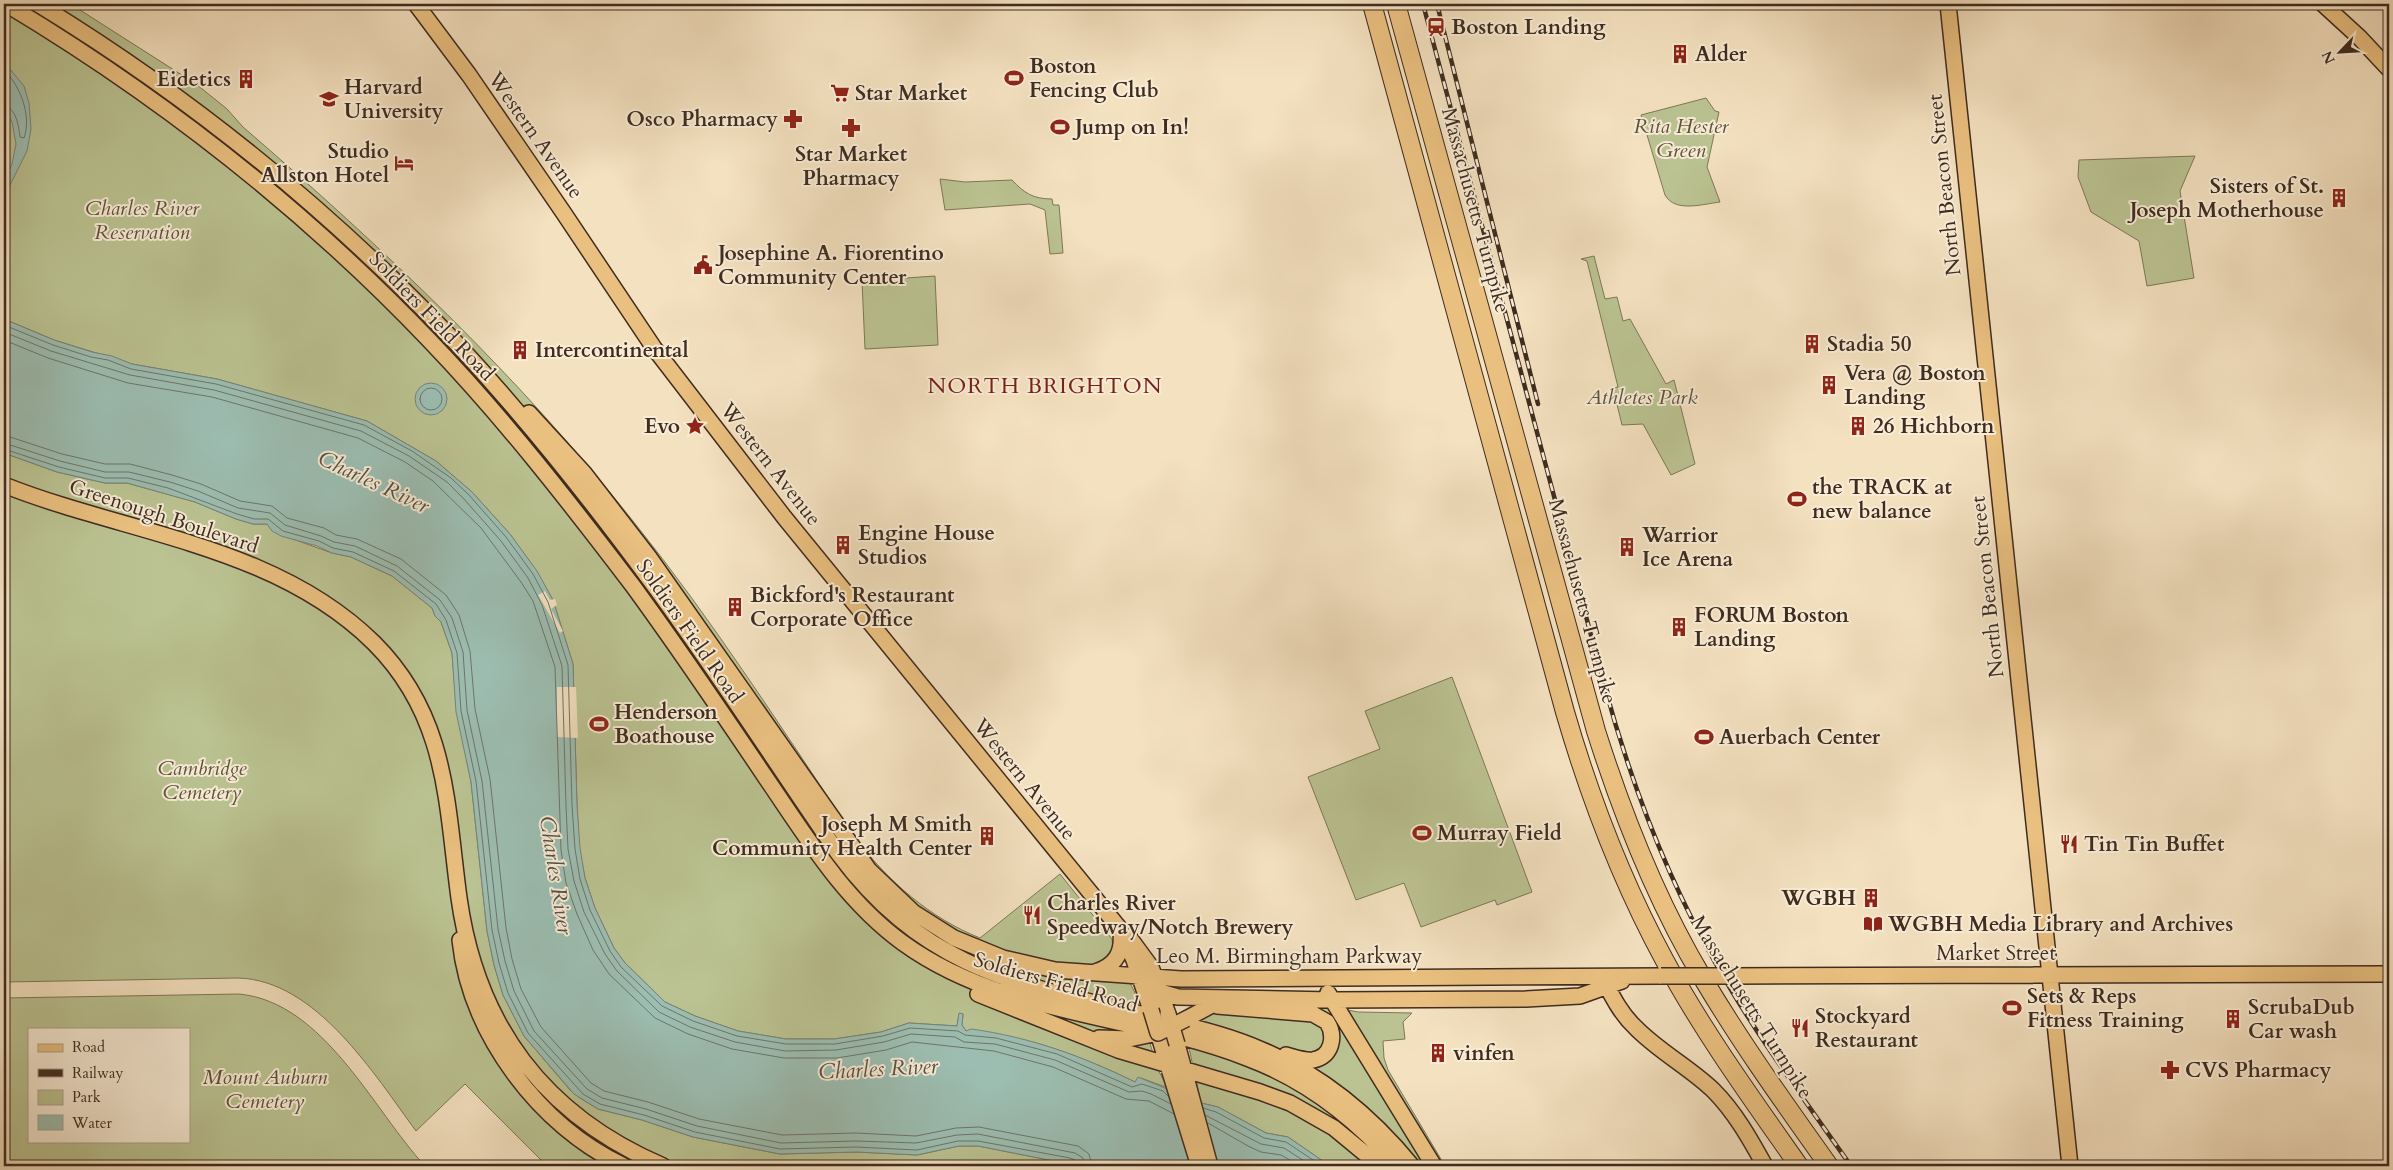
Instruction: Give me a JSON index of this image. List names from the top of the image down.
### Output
{
  "streets": {
    "highway": ["Massachusetts Turnpike"],
    "main road": [
      "Western Avenue",
      "North Beacon Street",
      "Soldiers Field Road",
      "Greenough Boulevard",
      "Market Street",
      "Leo M. Birmingham Parkway"
    ]
  },
  "crossings": [
    ["Western Avenue", "Leo M. Birmingham Parkway"],
    ["North Beacon Street", "Market Street"],
    ["Market Street", "Leo M. Birmingham Parkway"]
  ],
  "districts": ["NORTH BRIGHTON"],
  "water": ["Charles River"],
  "parks": [
    "Rita Hester Green",
    "Charles River Reservation",
    "Athletes Park",
    "Cambridge Cemetery",
    "Mount Auburn Cemetery"
  ],
  "places": {
    "station": ["Boston Landing"],
    "building": [
      "Alder",
      "Eidetics",
      "Sisters of St. Joseph Motherhouse",
      "Stadia 50",
      "Intercontinental",
      "Vera @ Boston Landing",
      "26 Hichborn",
      "Engine House Studios",
      "Warrior Ice Arena",
      "Bickford's Restaurant Corporate Office",
      "FORUM Boston Landing",
      "Joseph M Smith Community Health Center",
      "WGBH",
      "ScrubaDub Car wash",
      "vinfen"
    ],
    "sports": [
      "Boston Fencing Club",
      "Jump on In!",
      "the TRACK at new balance",
      "Henderson Boathouse",
      "Auerbach Center",
      "Murray Field",
      "Sets & Reps Fitness Training"
    ],
    "supermarket": ["Star Market"],
    "school or university": ["Harvard University"],
    "pharmacy": ["Osco Pharmacy", "Star Market Pharmacy", "CVS Pharmacy"],
    "hotel": ["Studio Allston Hotel"],
    "public building": ["Josephine A. Fiorentino Community Center"],
    "place": ["Evo"],
    "restaurant": ["Tin Tin Buffet", "Charles River Speedway/Notch Brewery", "Stockyard Restaurant"],
    "library": ["WGBH Media Library and Archives"]
  },
  "legend": [
    "Road",
    "Railway",
    "Park",
    "Water"
  ],
  "north": "bottom left"
}
